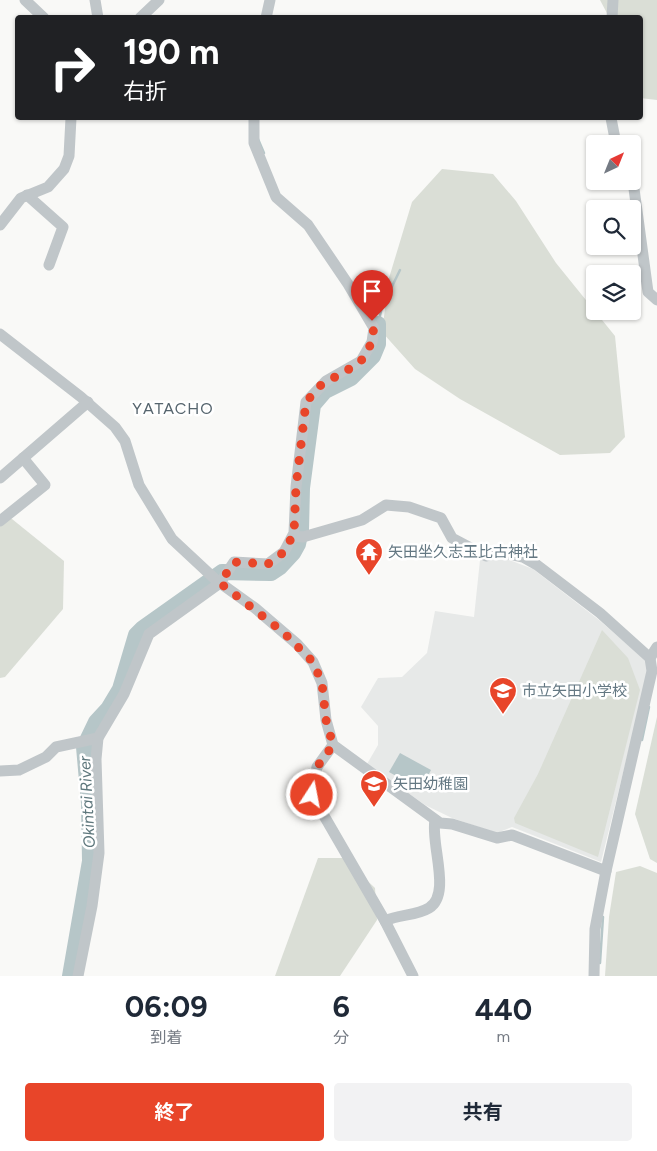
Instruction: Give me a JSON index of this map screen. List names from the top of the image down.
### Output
{
  "districts": ["YATACHO"],
  "water": ["Okintai River"],
  "places": {
    "temple": ["矢田坐久志玉比古神社"],
    "school or university": ["市立矢田小学校", "矢田幼稚園"]
  },
  "north": "top right",
  "page": {
    "turn": ["190 m", "右折"],
    "eta": [
      "06:09",
      "到着",
      "6",
      "分",
      "440",
      "m"
    ],
    "buttons": ["終了", "共有"]
  }
}
